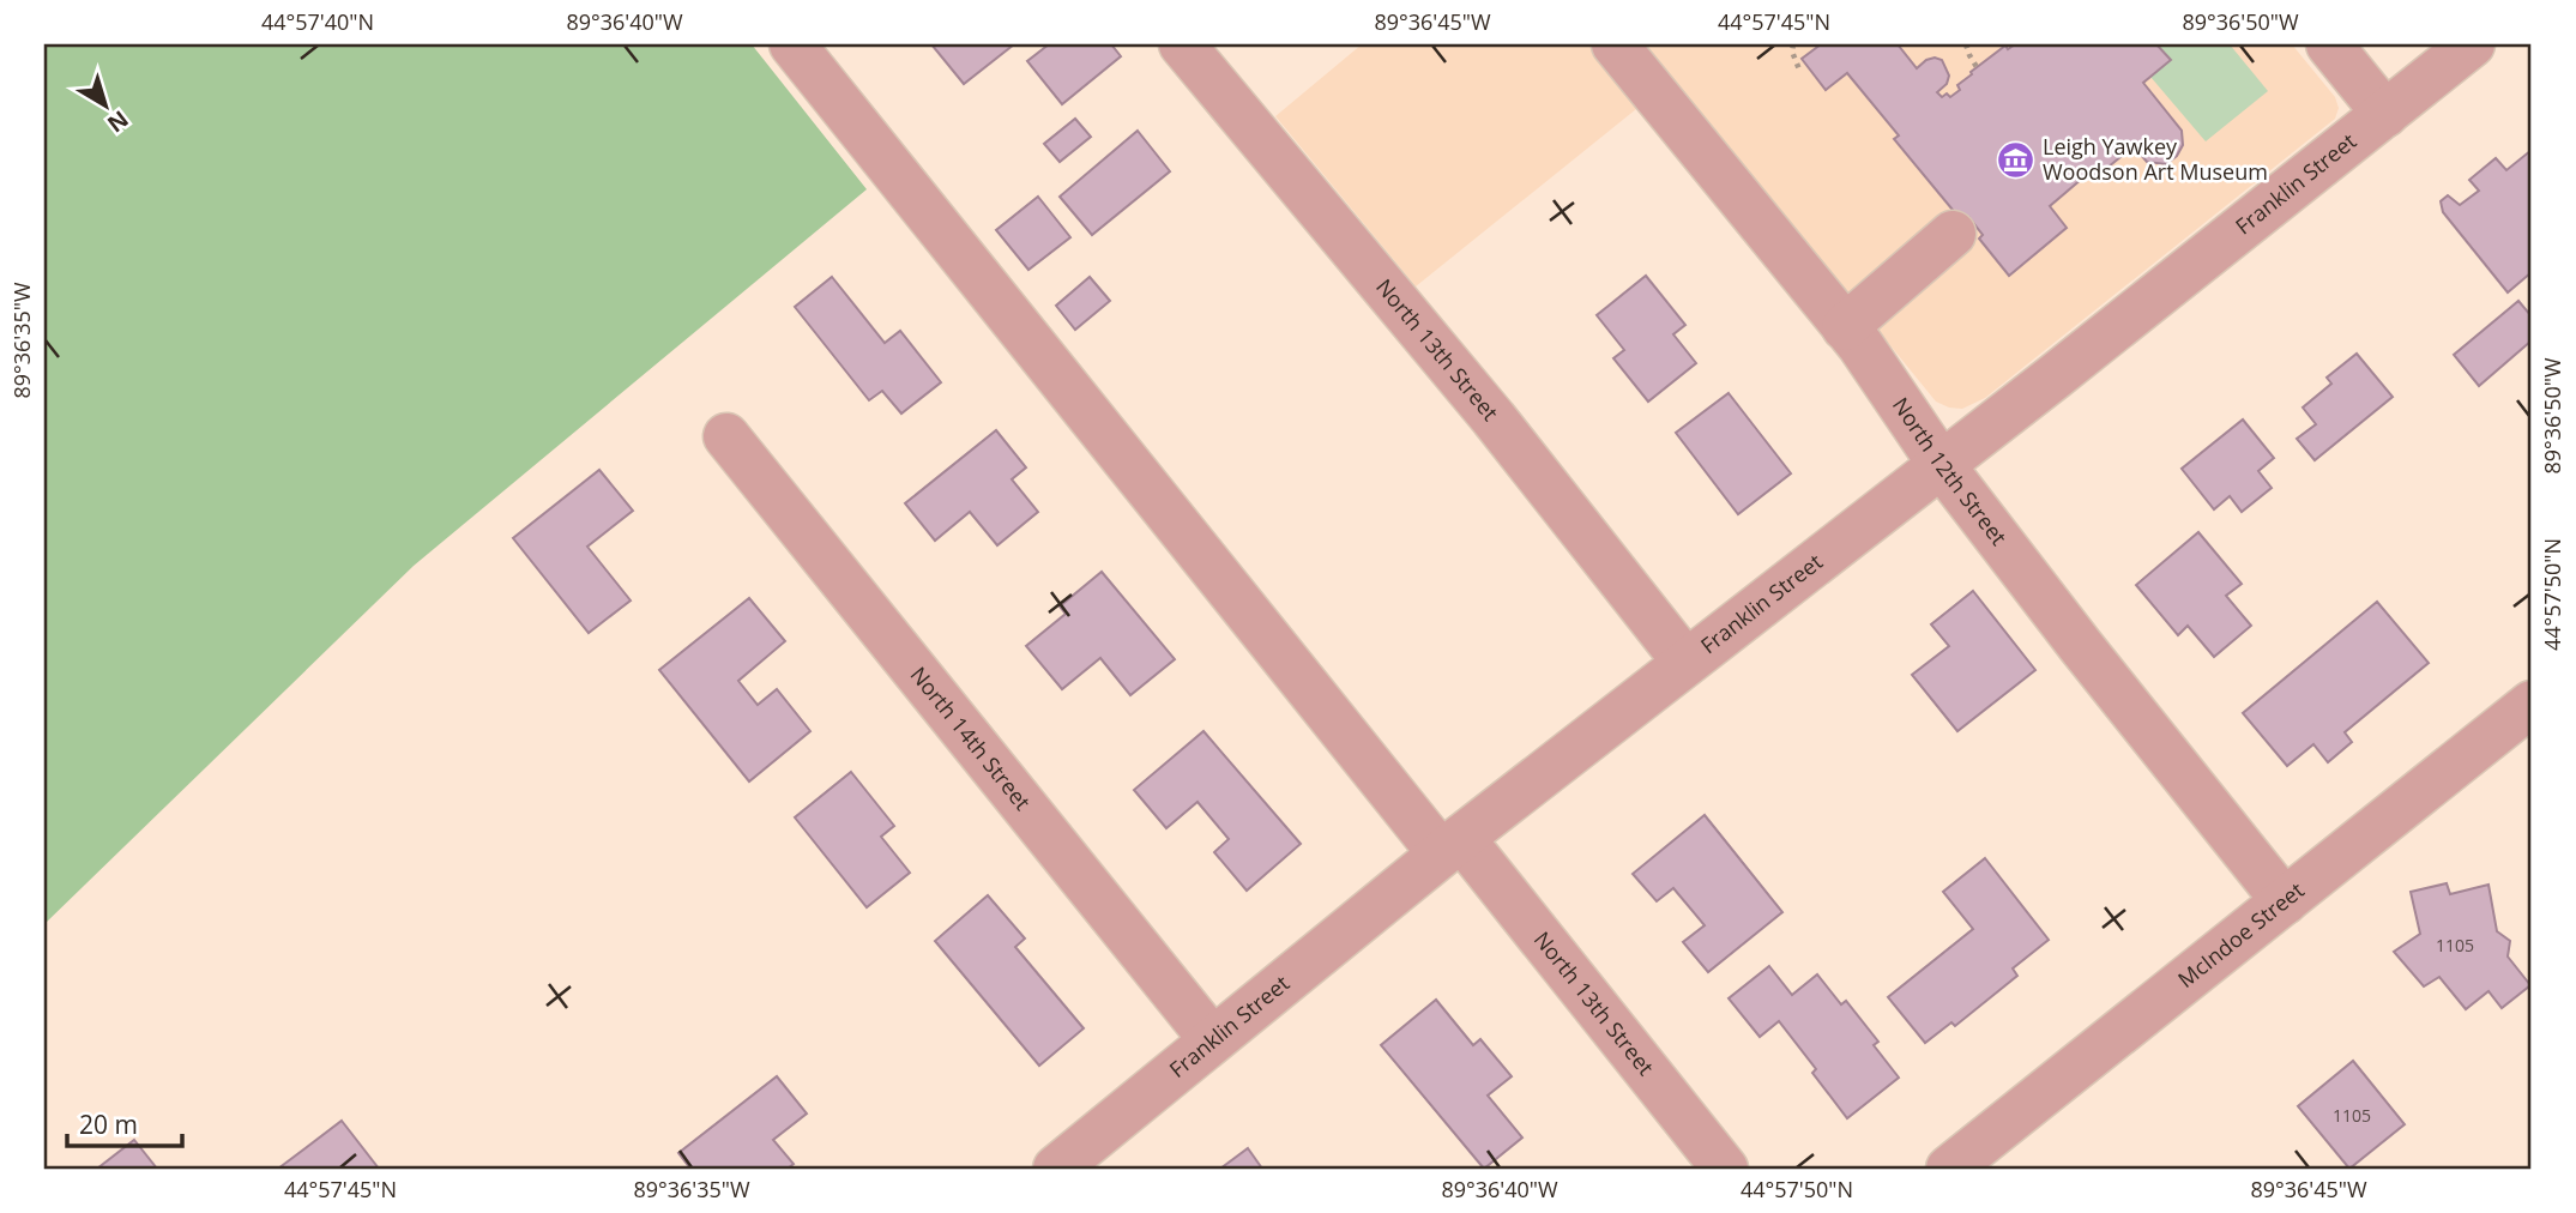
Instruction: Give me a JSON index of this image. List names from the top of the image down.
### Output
{
  "streets": {
    "street": [
      "Franklin Street",
      "North 13th Street",
      "North 12th Street",
      "North 14th Street",
      "McIndoe Street"
    ]
  },
  "crossings": [
    ["Franklin Street", "North 13th Street"],
    ["Franklin Street", "North 12th Street"],
    ["Franklin Street", "North 14th Street"],
    ["North 12th Street", "McIndoe Street"]
  ],
  "places": {
    "museum": ["Leigh Yawkey Woodson Art Museum"]
  },
  "house_numbers": ["1105", "1105"],
  "scale_bar": "20 m",
  "north": "bottom right",
  "coordinates": [
    "44°57'40\"N",
    "89°36'40\"W",
    "89°36'45\"W",
    "44°57'45\"N",
    "89°36'50\"W",
    "89°36'35\"W",
    "44°57'50\"N"
  ]
}
